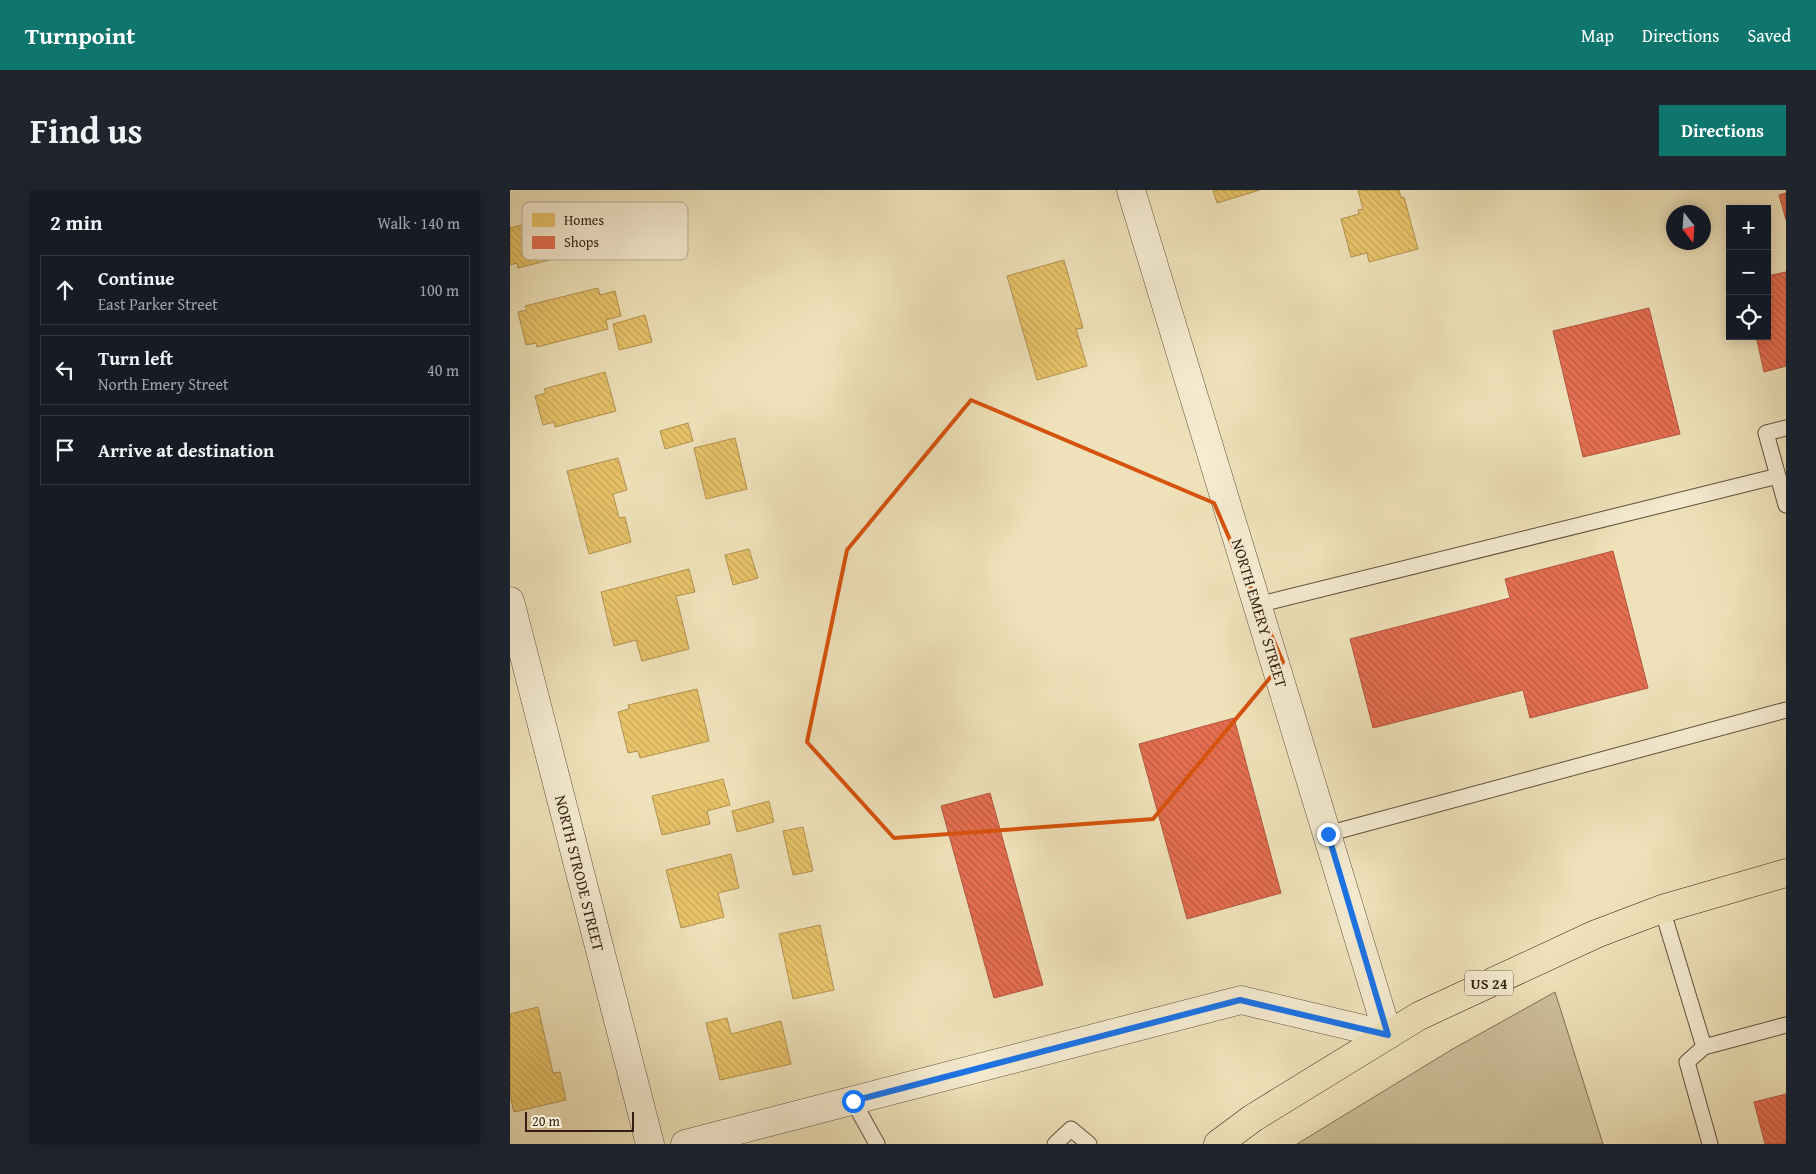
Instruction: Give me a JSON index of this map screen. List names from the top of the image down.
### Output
{
  "streets": {
    "main road": ["US 24"],
    "street": ["NORTH EMERY STREET", "NORTH STRODE STREET"]
  },
  "crossings": [
    ["NORTH EMERY STREET", "US 24"]
  ],
  "legend": ["Homes", "Shops"],
  "scale_bar": "20 m",
  "north": "bottom",
  "page": {
    "header": "Turnpoint",
    "nav": ["Map", "Directions", "Saved"],
    "title": "Find us",
    "buttons": "Directions",
    "heading": ["2 min", "Walk · 140 m"],
    "map_buttons": ["+", "−"],
    "list": [
      ["Continue", "East Parker Street", "100 m"],
      ["Turn left", "North Emery Street", "40 m"],
      "Arrive at destination"
    ],
    "scale": "20 m"
  }
}
